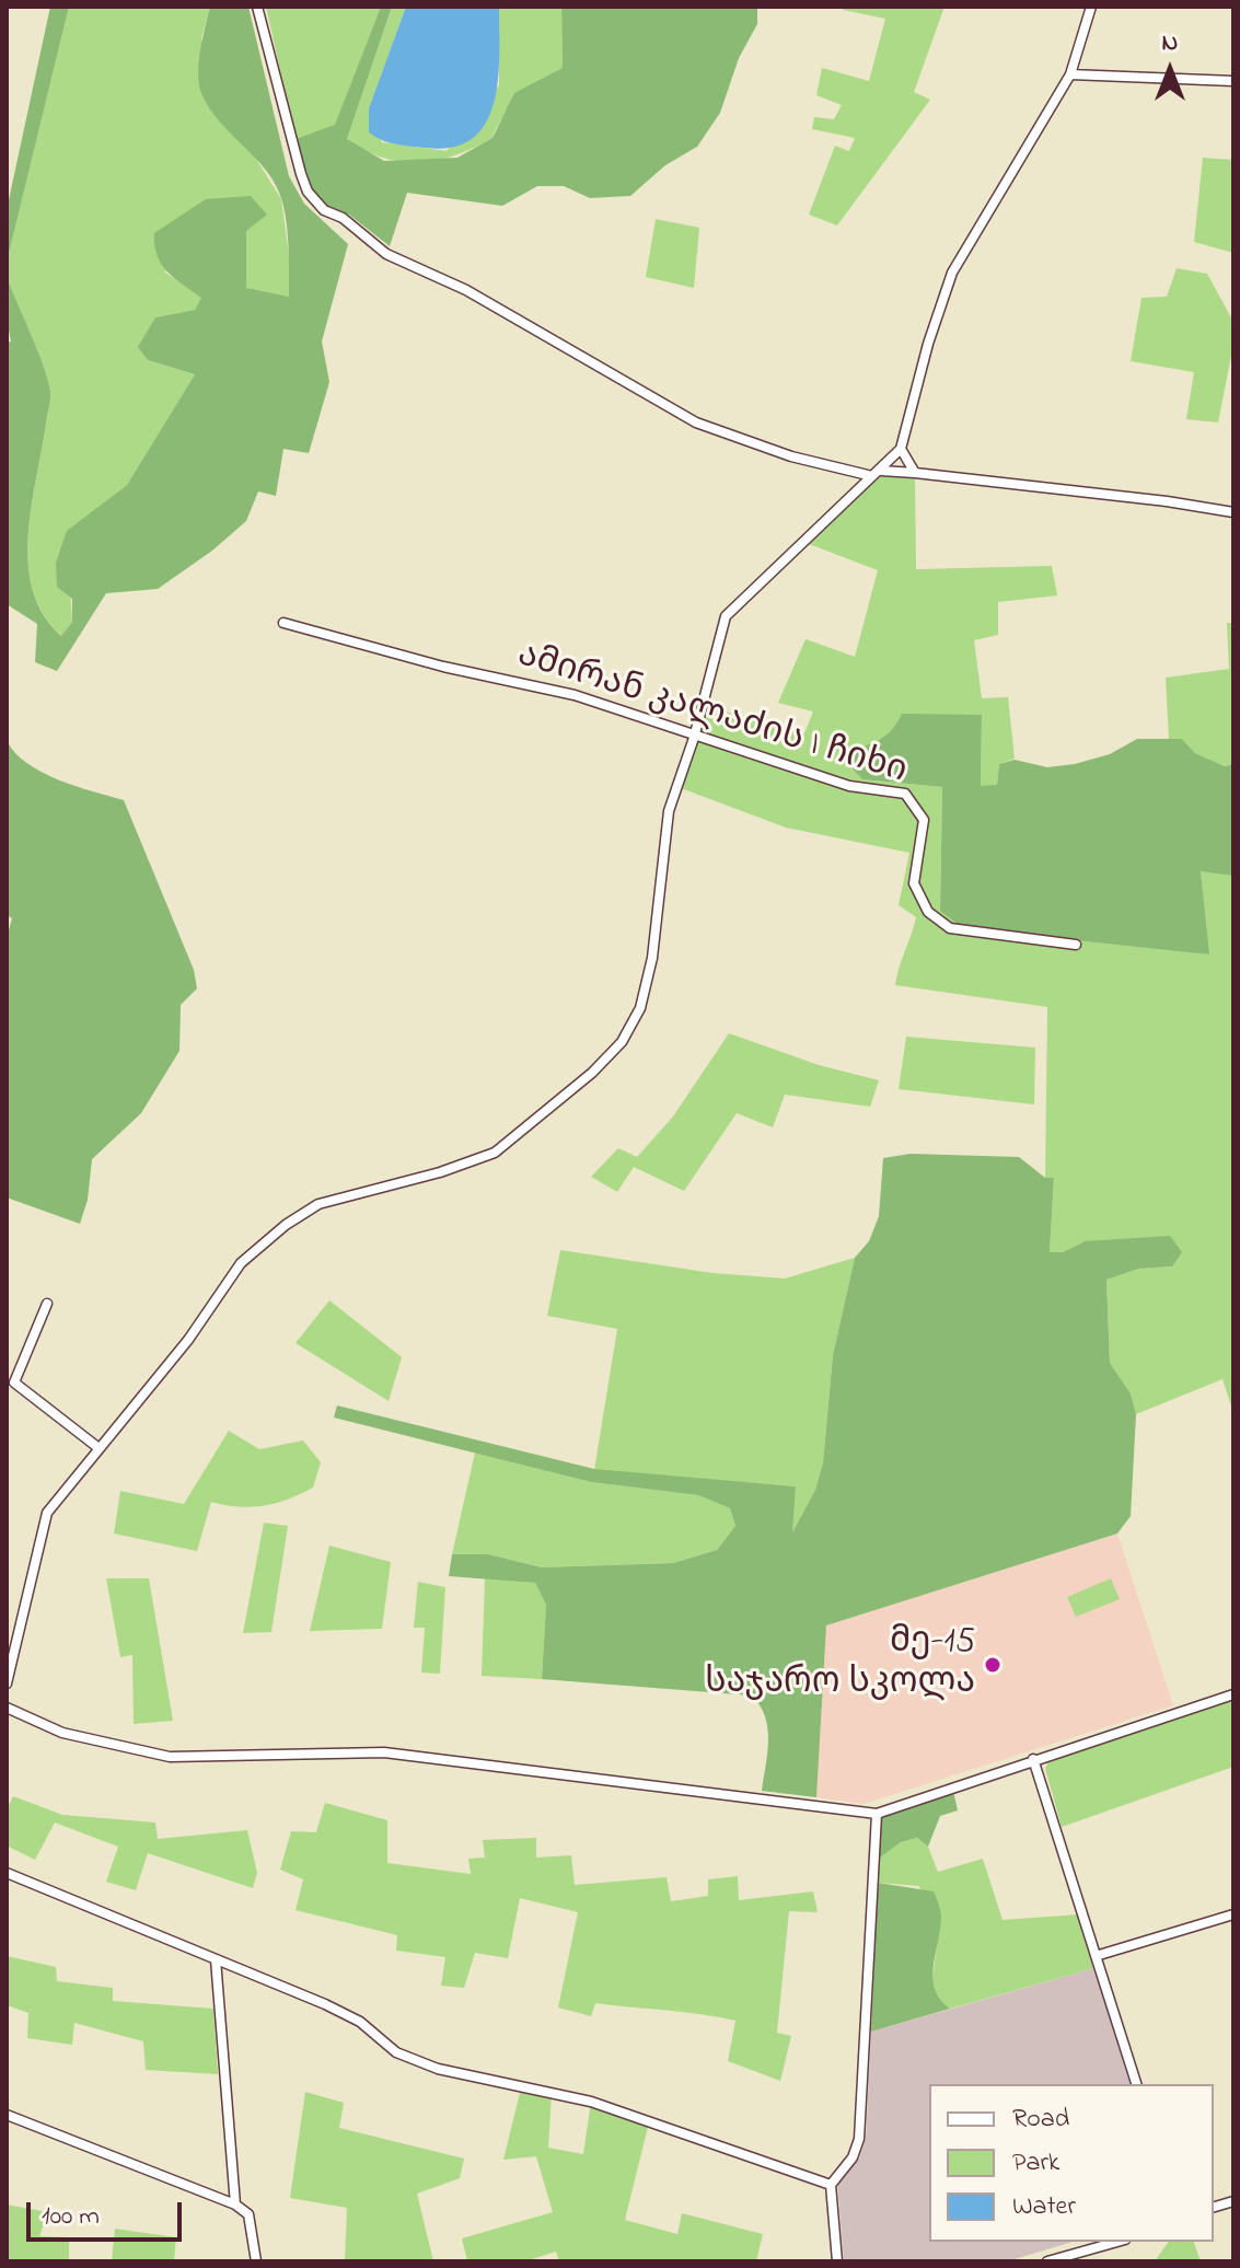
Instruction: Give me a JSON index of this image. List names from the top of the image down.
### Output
{
  "streets": {
    "street": ["ამირან კალაძის I ჩიხი"]
  },
  "places": ["მე-15 საჯარო სკოლა"],
  "legend": ["Road", "Park", "Water"],
  "scale_bar": "100 m",
  "north": "top"
}
